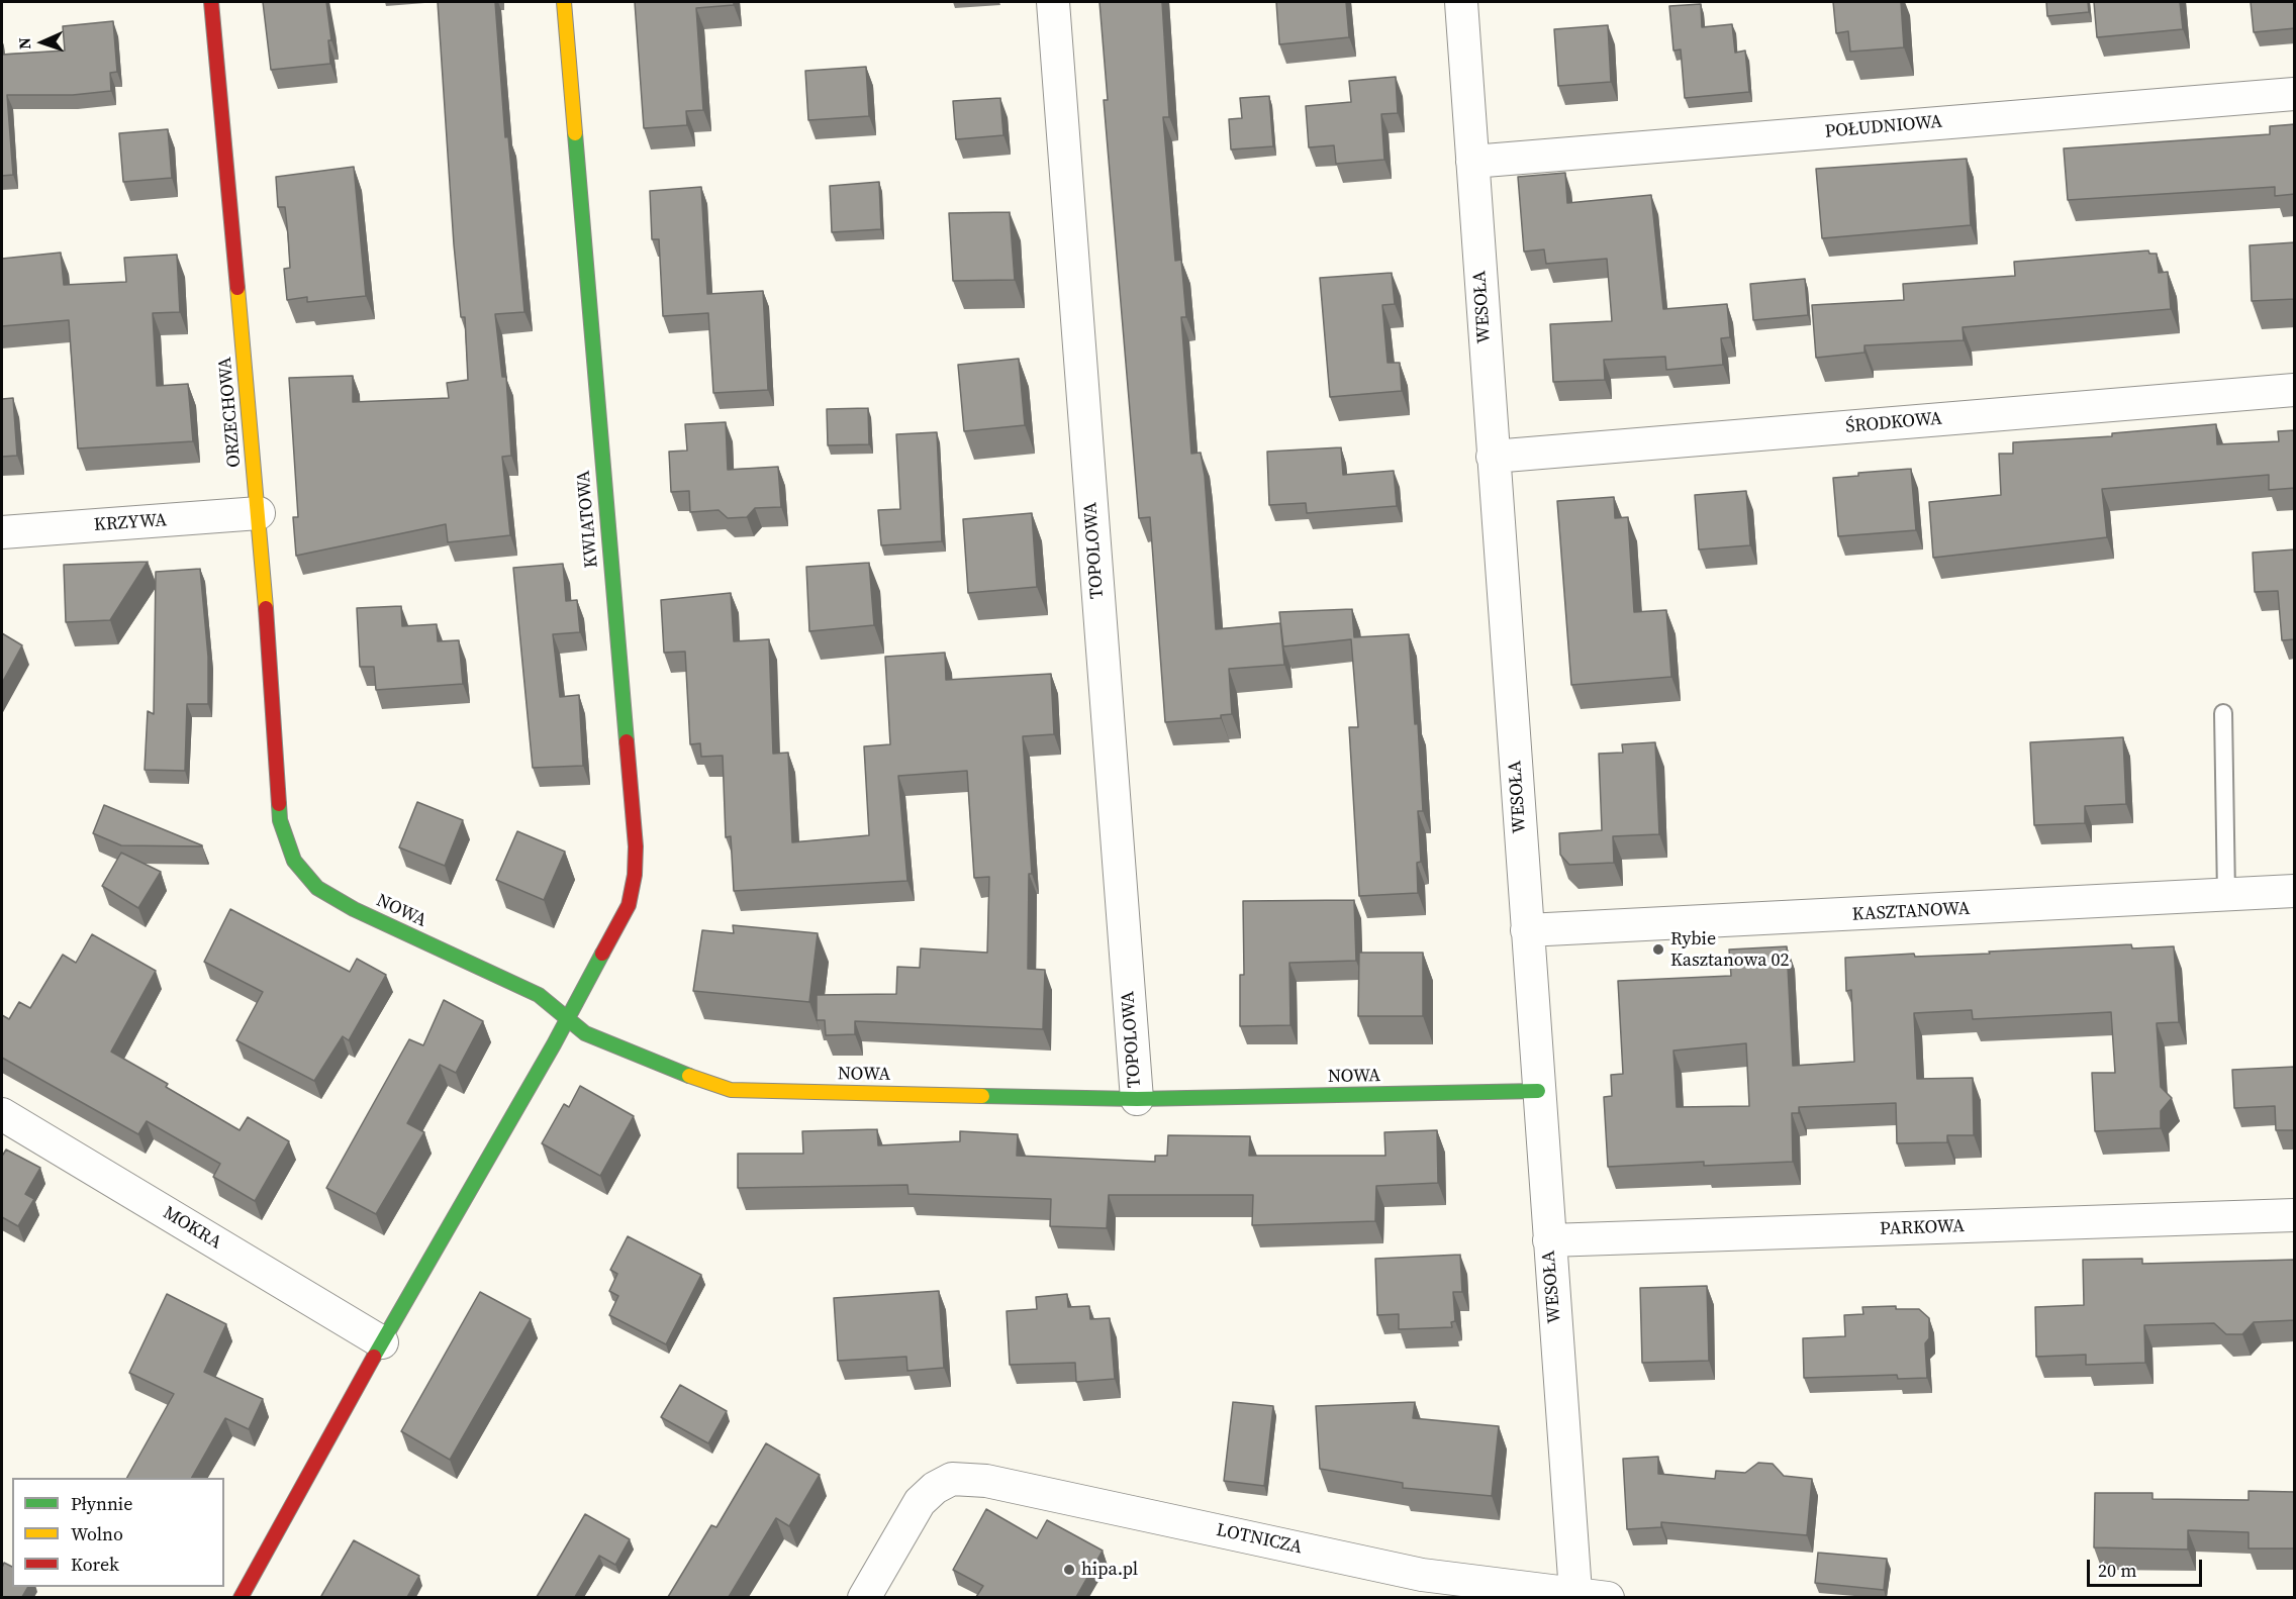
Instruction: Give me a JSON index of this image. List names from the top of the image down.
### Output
{
  "streets": {
    "street": [
      "POŁUDNIOWA",
      "WESOŁA",
      "ORZECHOWA",
      "ŚRODKOWA",
      "KWIATOWA",
      "KRZYWA",
      "TOPOLOWA",
      "NOWA",
      "KASZTANOWA",
      "MOKRA",
      "PARKOWA",
      "LOTNICZA"
    ]
  },
  "crossings": [
    ["POŁUDNIOWA", "WESOŁA"],
    ["WESOŁA", "ŚRODKOWA"],
    ["WESOŁA", "NOWA"],
    ["WESOŁA", "KASZTANOWA"],
    ["WESOŁA", "PARKOWA"],
    ["WESOŁA", "LOTNICZA"],
    ["ORZECHOWA", "KRZYWA"],
    ["ORZECHOWA", "NOWA"],
    ["KWIATOWA", "NOWA"],
    ["TOPOLOWA", "NOWA"]
  ],
  "places": ["Rybie Kasztanowa 02", "hipa.pl"],
  "legend": ["Płynnie", "Wolno", "Korek"],
  "scale_bar": "20 m",
  "north": "left"
}
